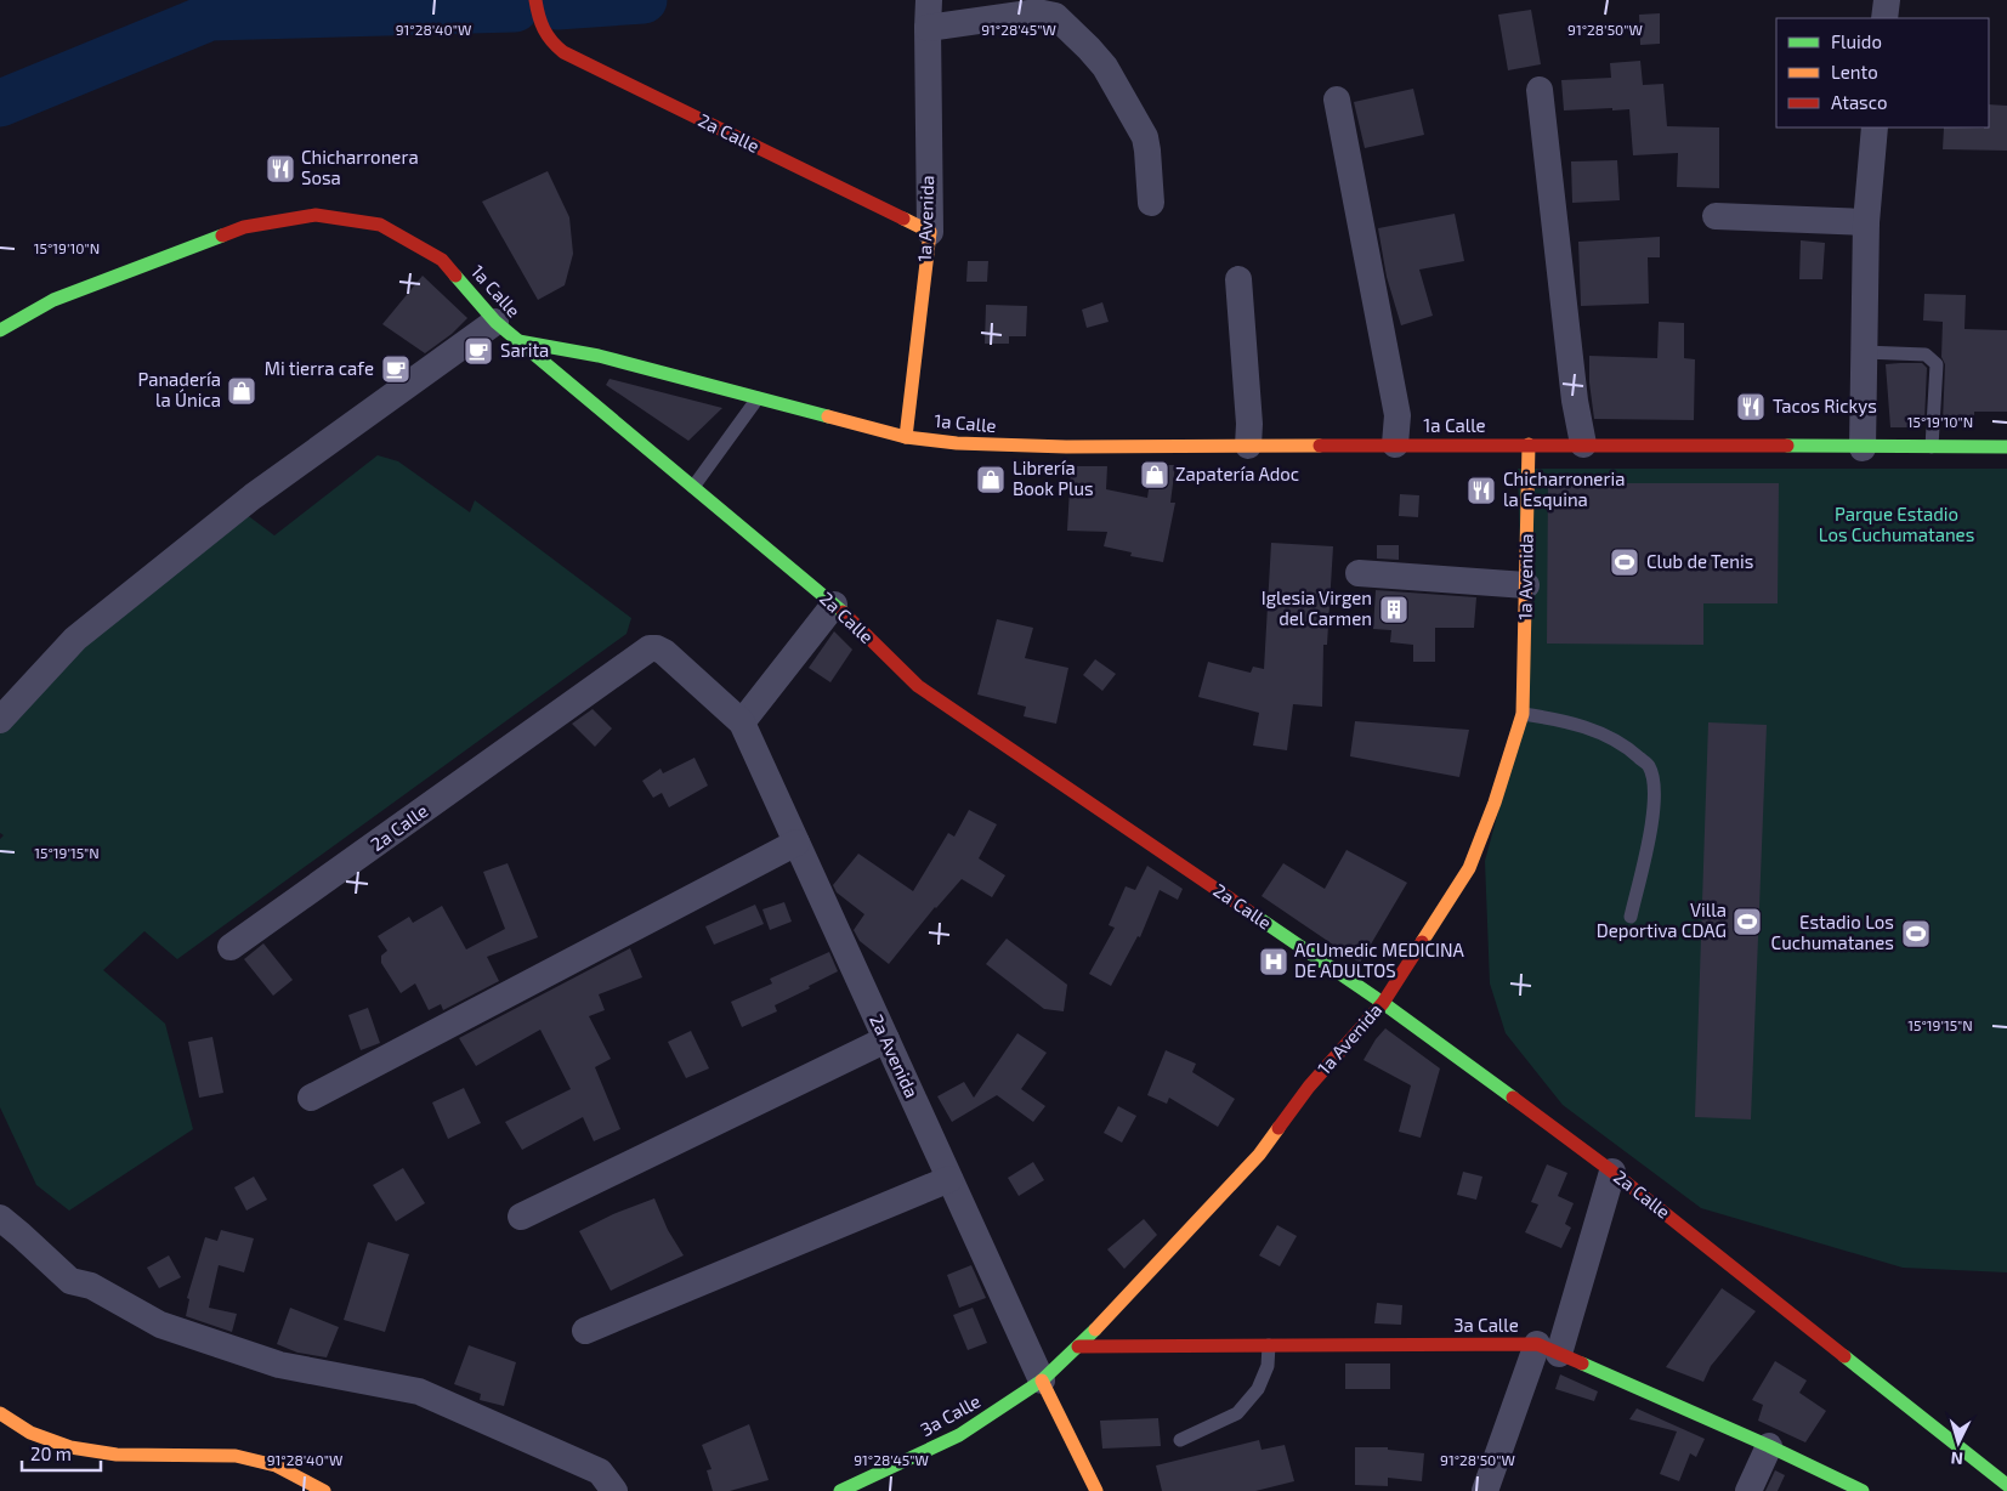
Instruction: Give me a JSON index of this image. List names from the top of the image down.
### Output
{
  "streets": {
    "main road": [
      "2a Calle",
      "1a Avenida",
      "1a Calle",
      "2a Avenida",
      "3a Calle"
    ]
  },
  "crossings": [
    ["2a Calle", "1a Avenida"],
    ["2a Calle", "1a Calle"],
    ["2a Calle", "2a Avenida"],
    ["1a Avenida", "1a Calle"],
    ["1a Avenida", "2a Avenida"],
    ["1a Avenida", "3a Calle"],
    ["2a Avenida", "3a Calle"]
  ],
  "parks": ["Parque Estadio Los Cuchumatanes"],
  "places": {
    "restaurant": ["Chicharronera Sosa", "Tacos Rickys", "Chicharroneria la Esquina"],
    "cafe": ["Sarita", "Mi tierra cafe"],
    "shop": ["Panadería la Única", "Zapatería Adoc", "Librería Book Plus"],
    "sports": ["Club de Tenis", "Villa Deportiva CDAG", "Estadio Los Cuchumatanes"],
    "building": ["Iglesia Virgen del Carmen"],
    "hospital": ["ACUmedic MEDICINA DE ADULTOS"]
  },
  "legend": ["Fluido", "Lento", "Atasco"],
  "scale_bar": "20 m",
  "north": "bottom",
  "coordinates": [
    "91°28'40\"W",
    "91°28'45\"W",
    "91°28'50\"W",
    "15°19'10\"N",
    "15°19'15\"N"
  ]
}
